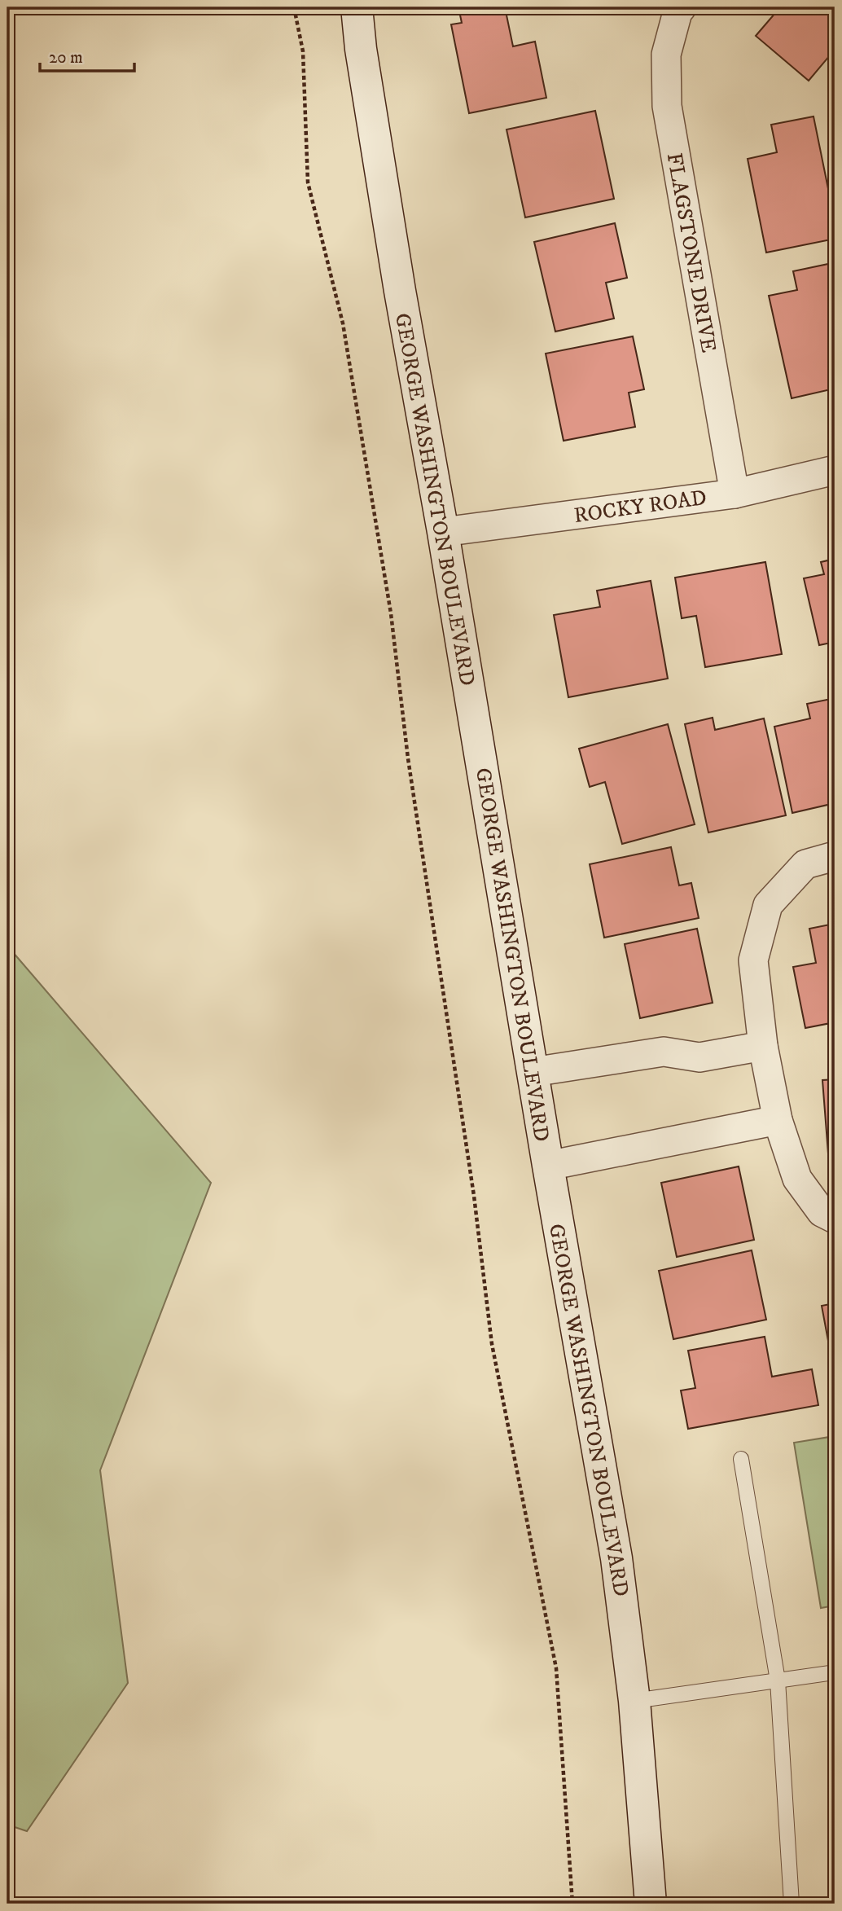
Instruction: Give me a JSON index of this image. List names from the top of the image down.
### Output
{
  "streets": {
    "main road": ["GEORGE WASHINGTON BOULEVARD"],
    "street": ["FLAGSTONE DRIVE", "ROCKY ROAD"]
  },
  "crossings": [
    ["FLAGSTONE DRIVE", "ROCKY ROAD"],
    ["GEORGE WASHINGTON BOULEVARD", "ROCKY ROAD"]
  ],
  "scale_bar": "20 m"
}
